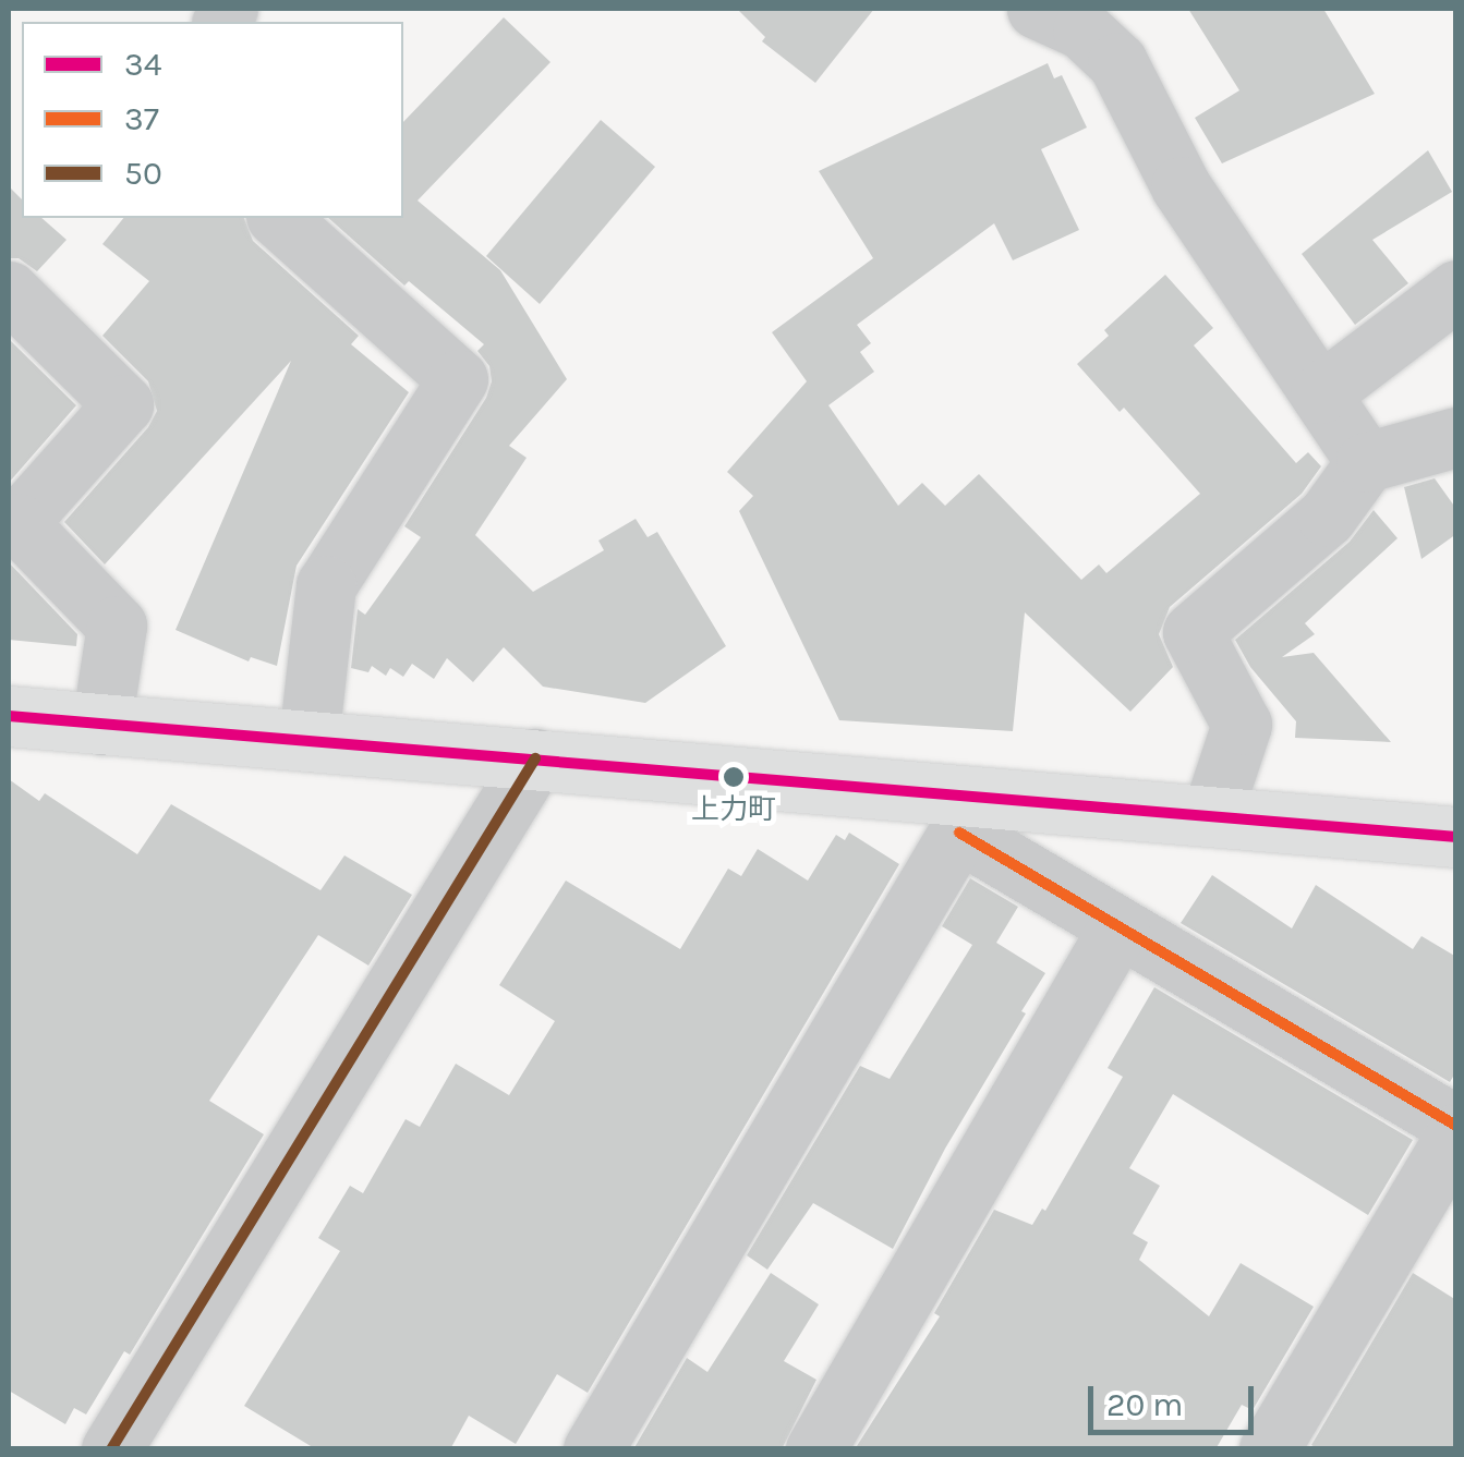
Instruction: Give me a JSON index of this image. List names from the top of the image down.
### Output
{
  "places": ["上力町"],
  "lines": ["transit line 34", "transit line 50", "transit line 37"],
  "legend": ["34", "37", "50"],
  "scale_bar": "20 m"
}
